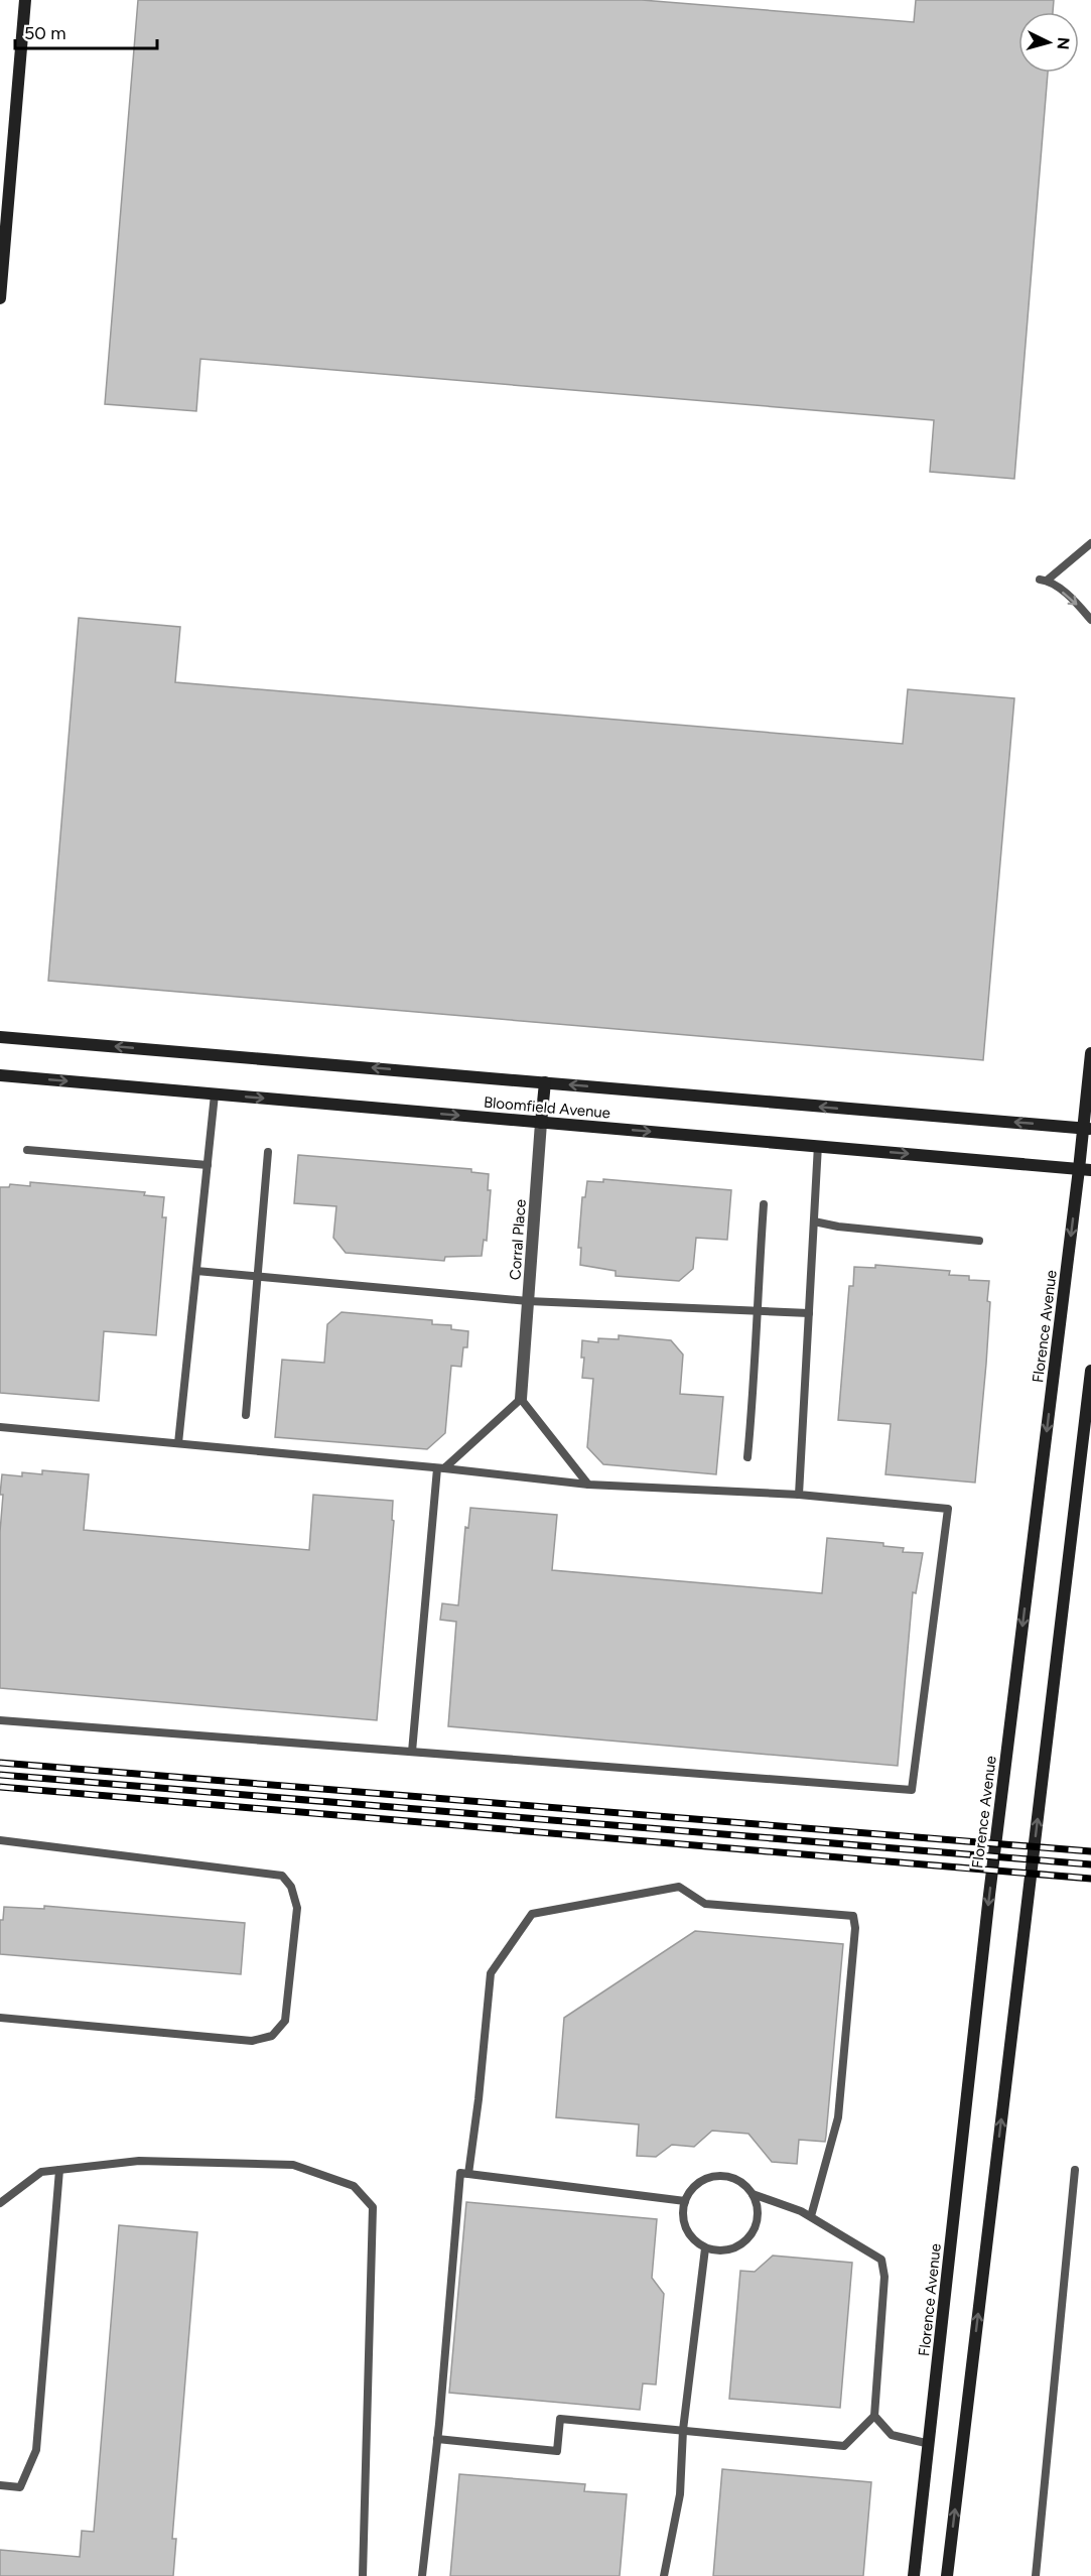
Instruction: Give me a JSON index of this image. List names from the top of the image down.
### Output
{
  "streets": {
    "main road": ["Bloomfield Avenue", "Corral Place", "Florence Avenue"]
  },
  "crossings": [
    ["Bloomfield Avenue", "Corral Place"],
    ["Bloomfield Avenue", "Florence Avenue"]
  ],
  "scale_bar": "50 m",
  "north": "right"
}
